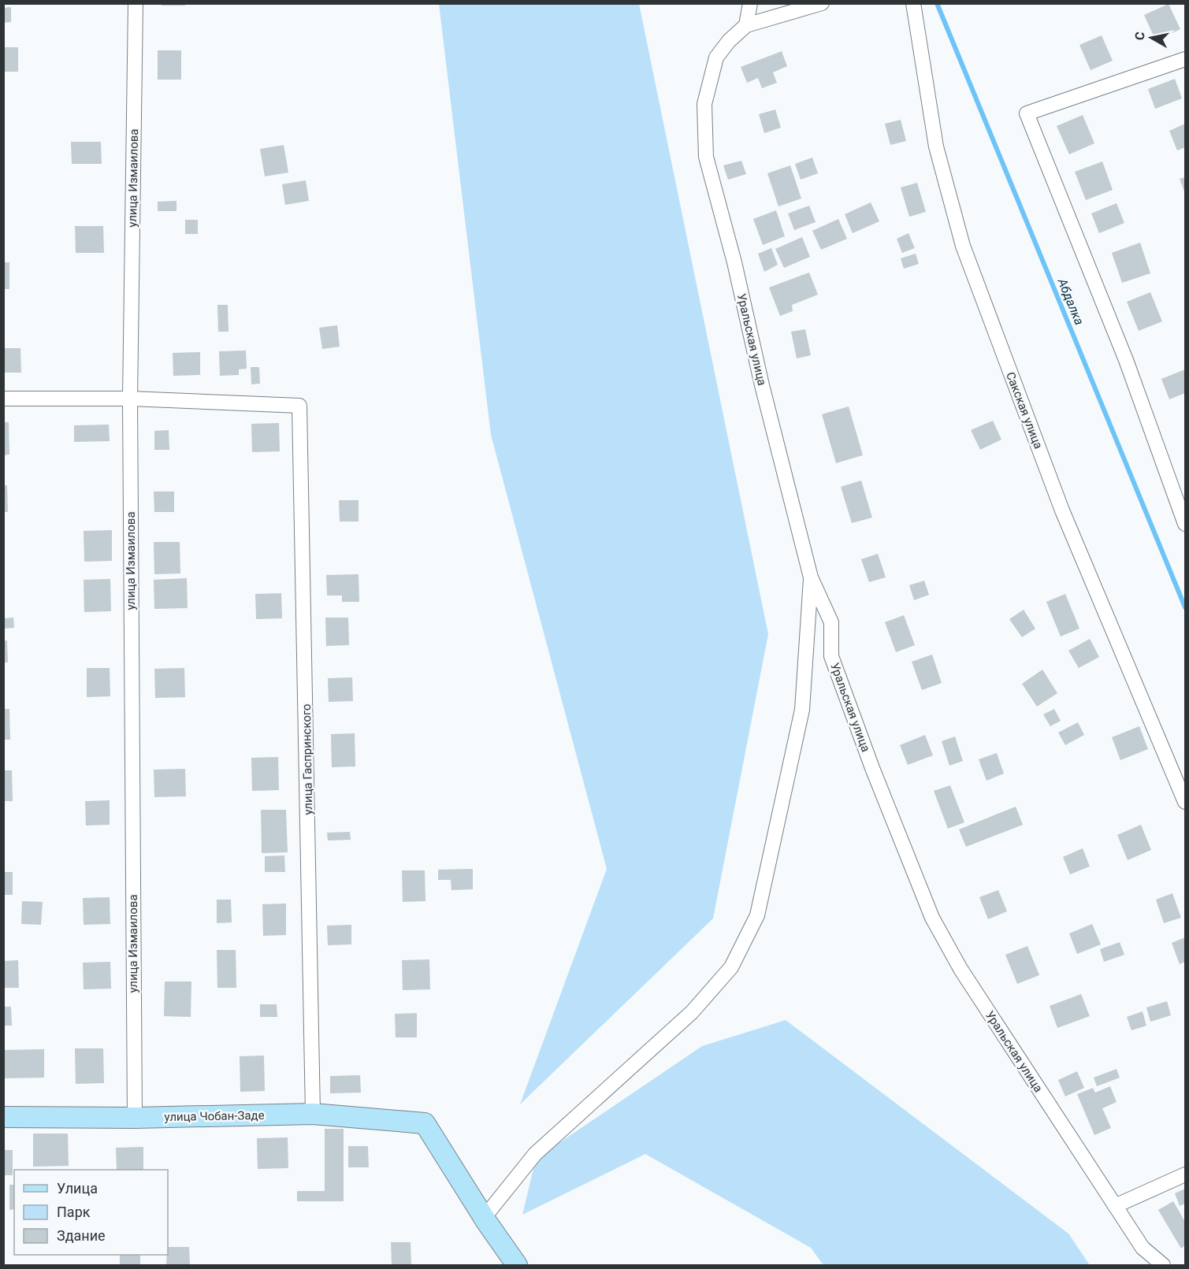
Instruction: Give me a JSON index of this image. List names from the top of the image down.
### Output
{
  "streets": {
    "main road": ["улица Чобан-Заде"],
    "street": [
      "улица Измаилова",
      "Уральская улица",
      "Сакская улица",
      "улица Гаспринского"
    ]
  },
  "crossings": [
    ["улица Измаилова", "улица Гаспринского"],
    ["улица Измаилова", "улица Чобан-Заде"],
    ["улица Гаспринского", "улица Чобан-Заде"]
  ],
  "water": ["Абдалка"],
  "legend": ["Улица", "Парк", "Здание"],
  "north": "left"
}
